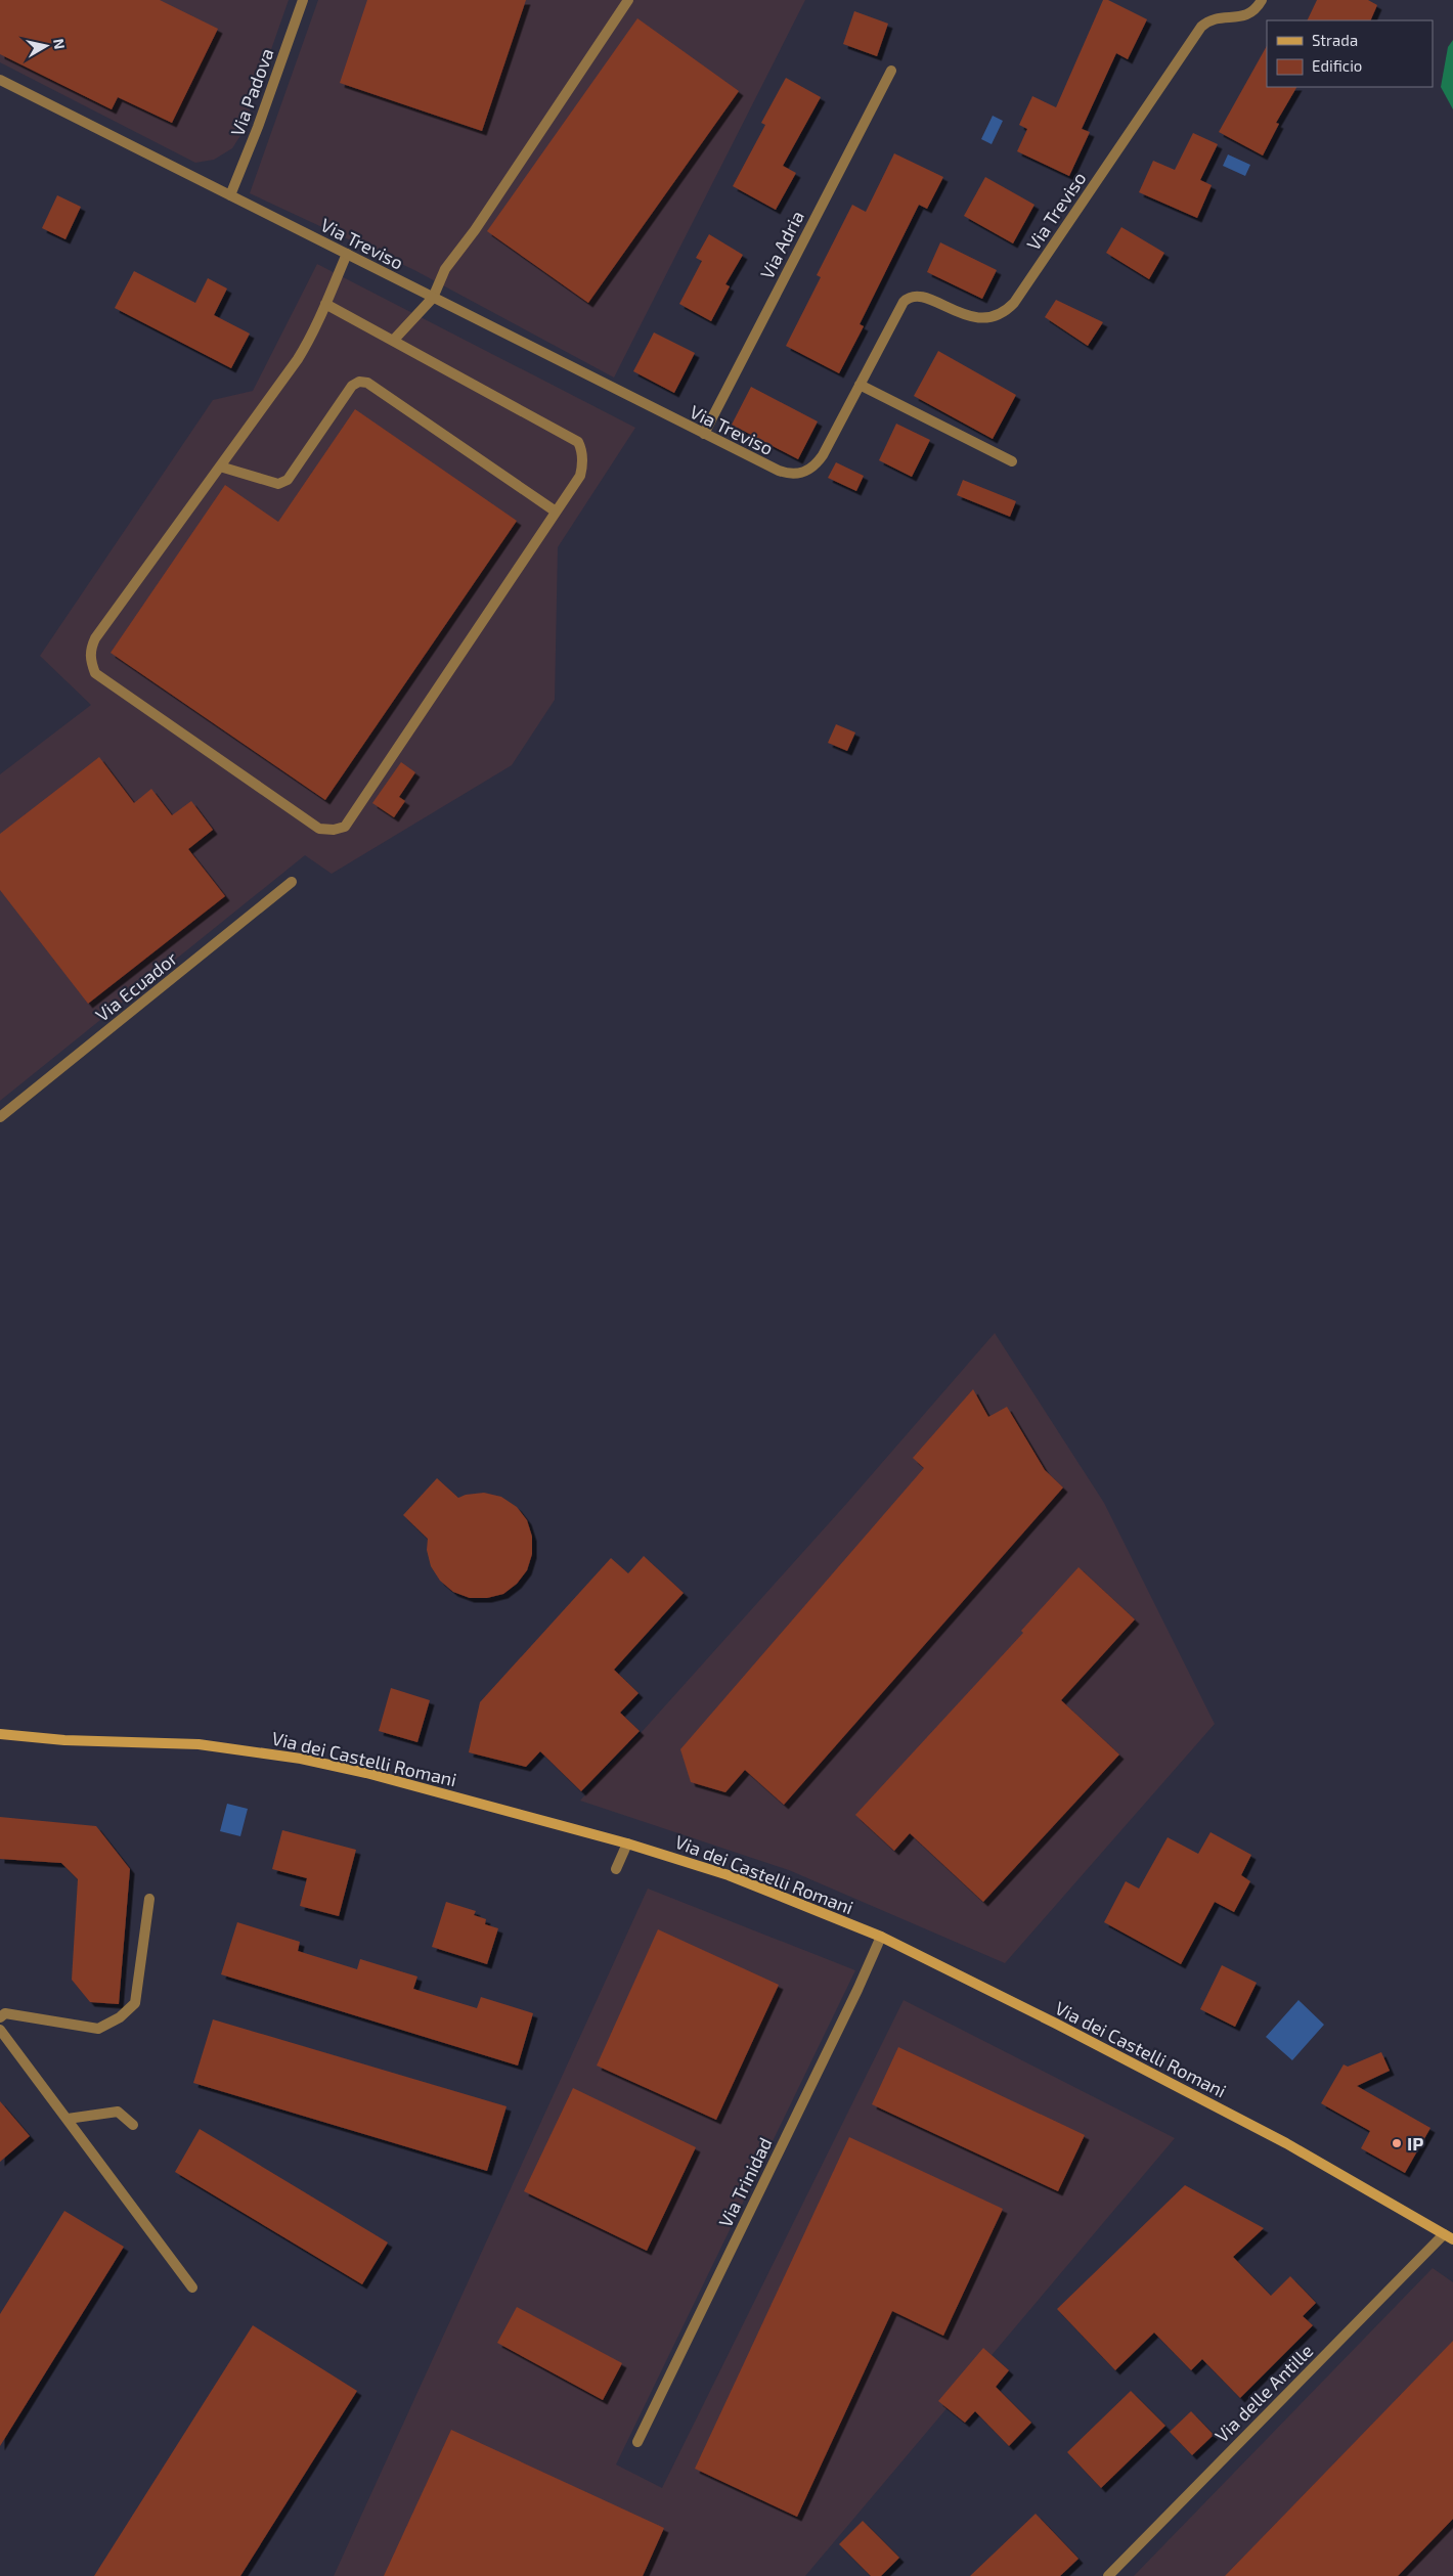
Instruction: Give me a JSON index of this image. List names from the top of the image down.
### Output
{
  "streets": {
    "main road": ["Via dei Castelli Romani"],
    "street": [
      "Via Padova",
      "Via Treviso",
      "Via Adria",
      "Via Ecuador",
      "Via Trinidad",
      "Via delle Antille"
    ]
  },
  "crossings": [
    ["Via Padova", "Via Treviso"],
    ["Via Treviso", "Via Adria"],
    ["Via dei Castelli Romani", "Via Trinidad"],
    ["Via dei Castelli Romani", "Via delle Antille"]
  ],
  "places": ["IP"],
  "legend": ["Strada", "Edificio"],
  "north": "right"
}
